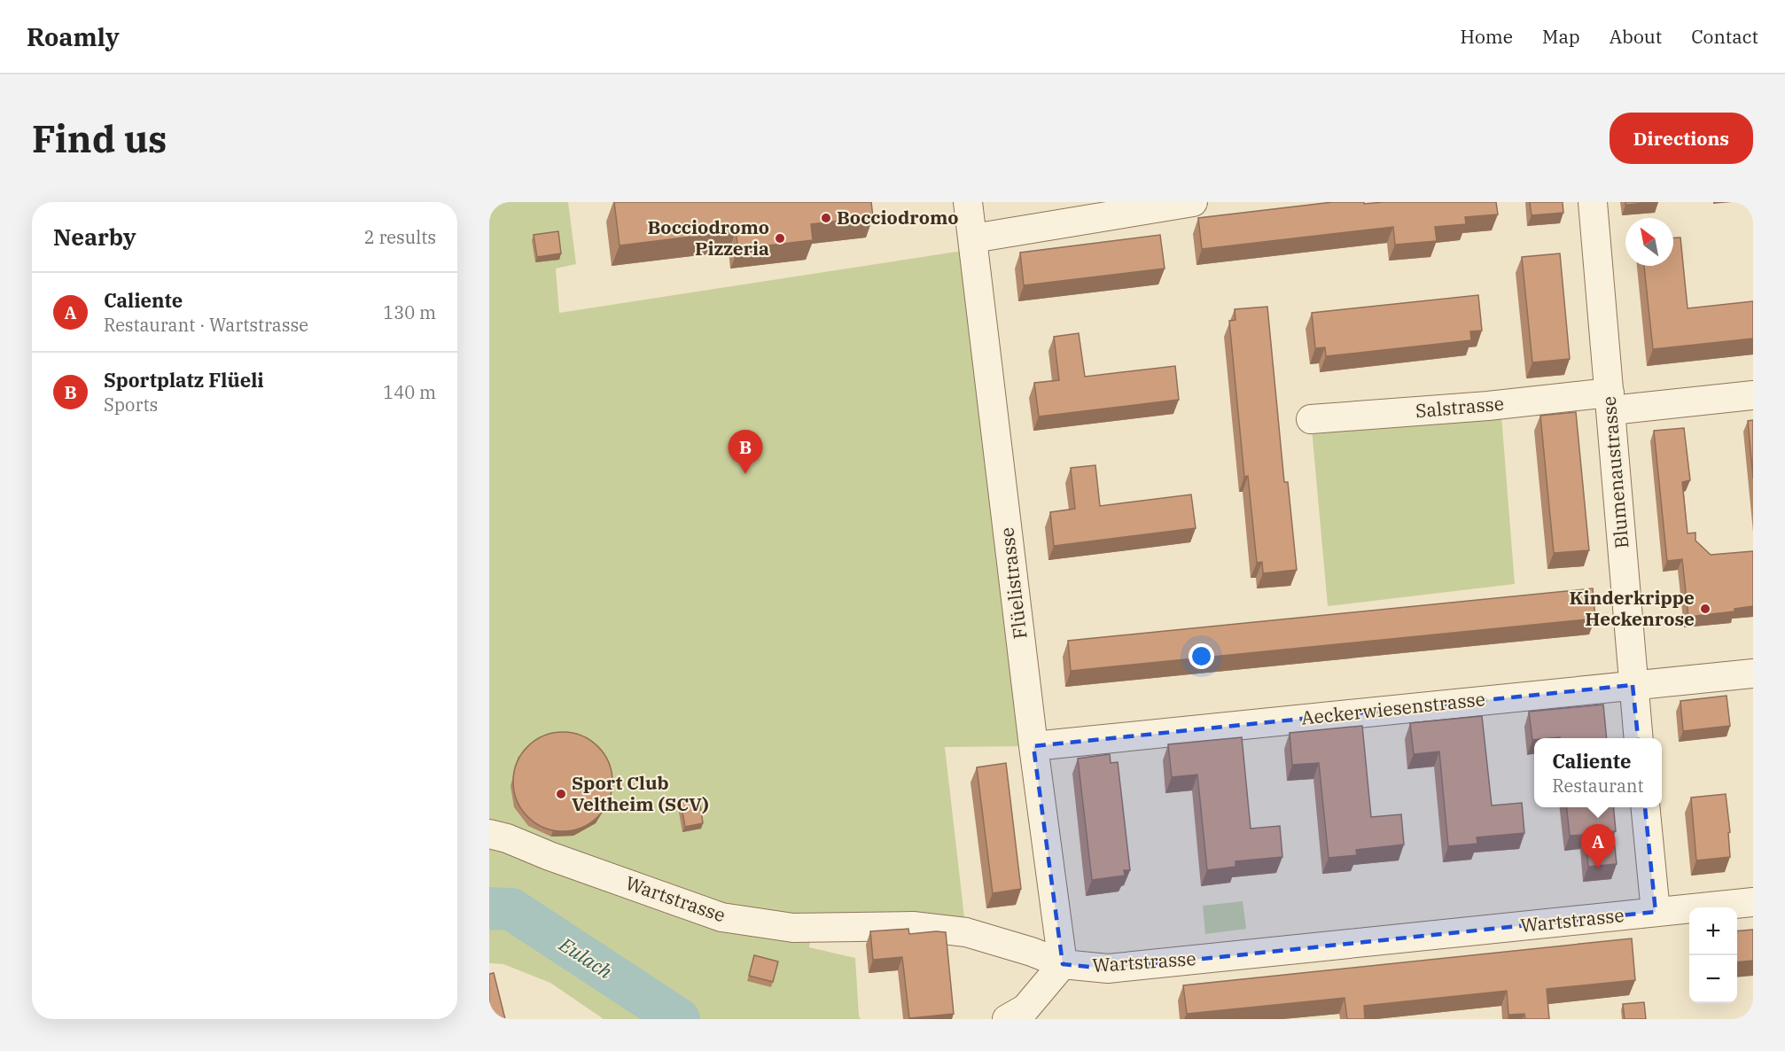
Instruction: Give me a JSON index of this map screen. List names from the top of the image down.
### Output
{
  "streets": {
    "street": [
      "Salstrasse",
      "Blumenaustrasse",
      "Flüelistrasse",
      "Aeckerwiesenstrasse",
      "Wartstrasse"
    ]
  },
  "crossings": [
    ["Salstrasse", "Blumenaustrasse"],
    ["Blumenaustrasse", "Aeckerwiesenstrasse"],
    ["Flüelistrasse", "Aeckerwiesenstrasse"],
    ["Flüelistrasse", "Wartstrasse"]
  ],
  "water": ["Eulach"],
  "places": [
    "Bocciodromo",
    "Bocciodromo Pizzeria",
    "Kinderkrippe Heckenrose",
    "Sport Club Veltheim (SCV)"
  ],
  "north": "top left",
  "page": {
    "header": "Roamly",
    "nav": [
      "Home",
      "Map",
      "About",
      "Contact"
    ],
    "buttons": "Directions",
    "title": "Find us",
    "heading": ["Nearby", "2 results"],
    "list": [
      {
        "mark": "A",
        "name": "Caliente",
        "note": "Restaurant · Wartstrasse",
        "value": "130 m"
      },
      {
        "mark": "B",
        "name": "Sportplatz Flüeli",
        "note": "Sports",
        "value": "140 m"
      }
    ],
    "pins": ["B", "A"],
    "popup": ["Caliente", "Restaurant"],
    "map_buttons": ["+", "−"]
  }
}
